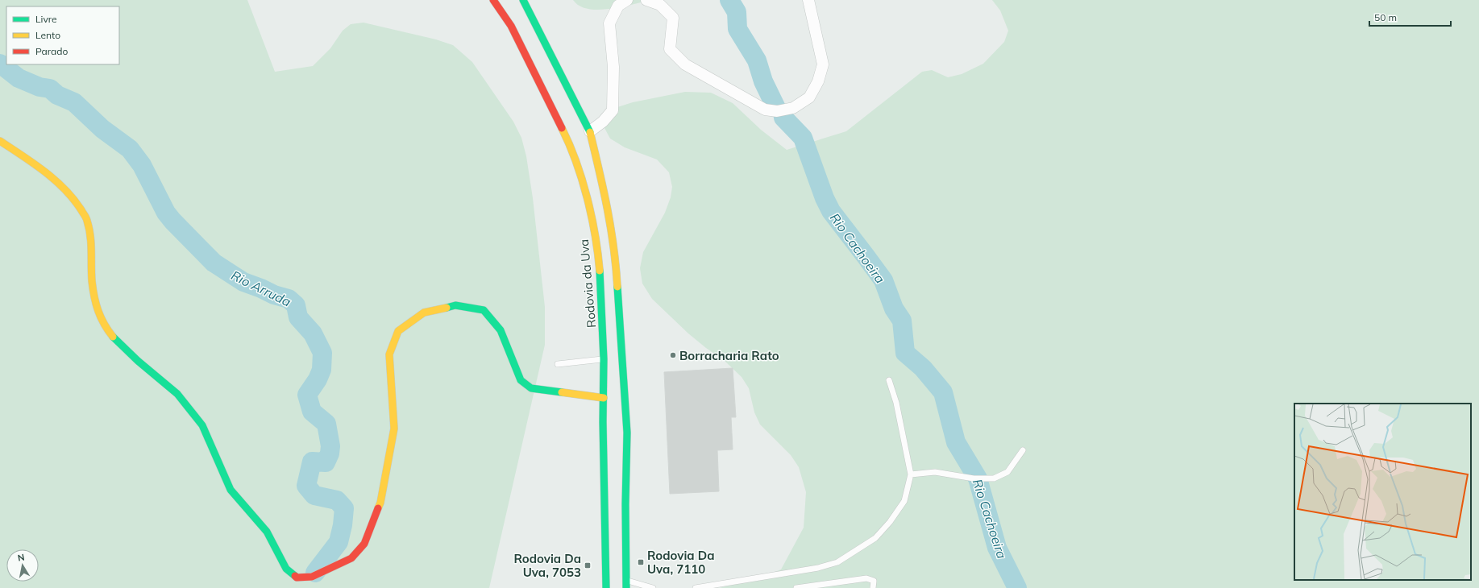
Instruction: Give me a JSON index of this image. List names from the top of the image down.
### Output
{
  "streets": {
    "main road": ["Rodovia da Uva"]
  },
  "water": ["Rio Cachoeira", "Rio Arruda"],
  "places": {
    "other": ["Borracharia Rato"],
    "transit": ["Rodovia Da Uva, 7110", "Rodovia Da Uva, 7053"]
  },
  "legend": ["Livre", "Lento", "Parado"],
  "scale_bar": "50 m",
  "north": "top"
}
